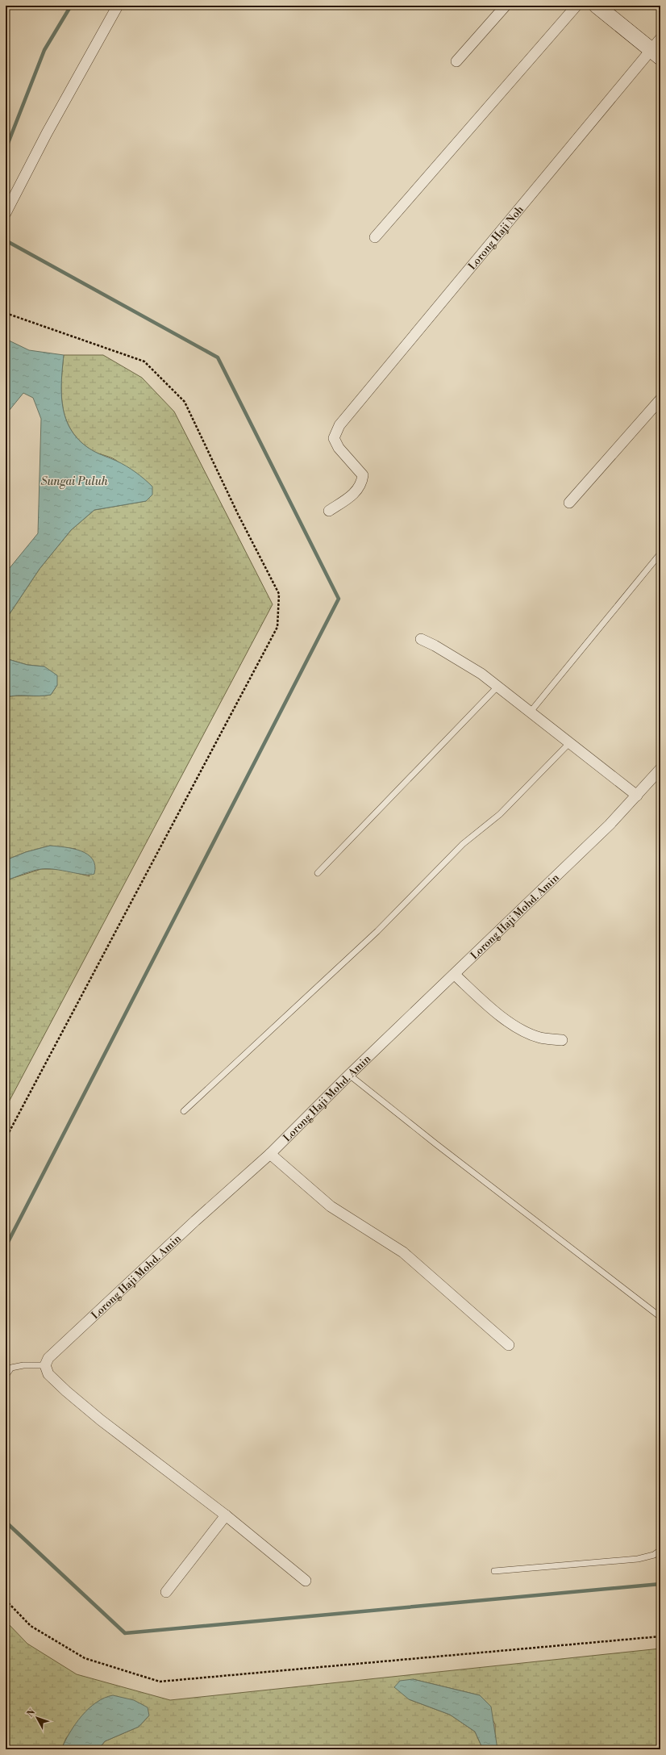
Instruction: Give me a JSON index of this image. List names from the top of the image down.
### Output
{
  "streets": {
    "street": ["Lorong Haji Noh", "Lorong Haji Mohd. Amin"]
  },
  "water": ["Sungai Puluh"],
  "north": "top left"
}
